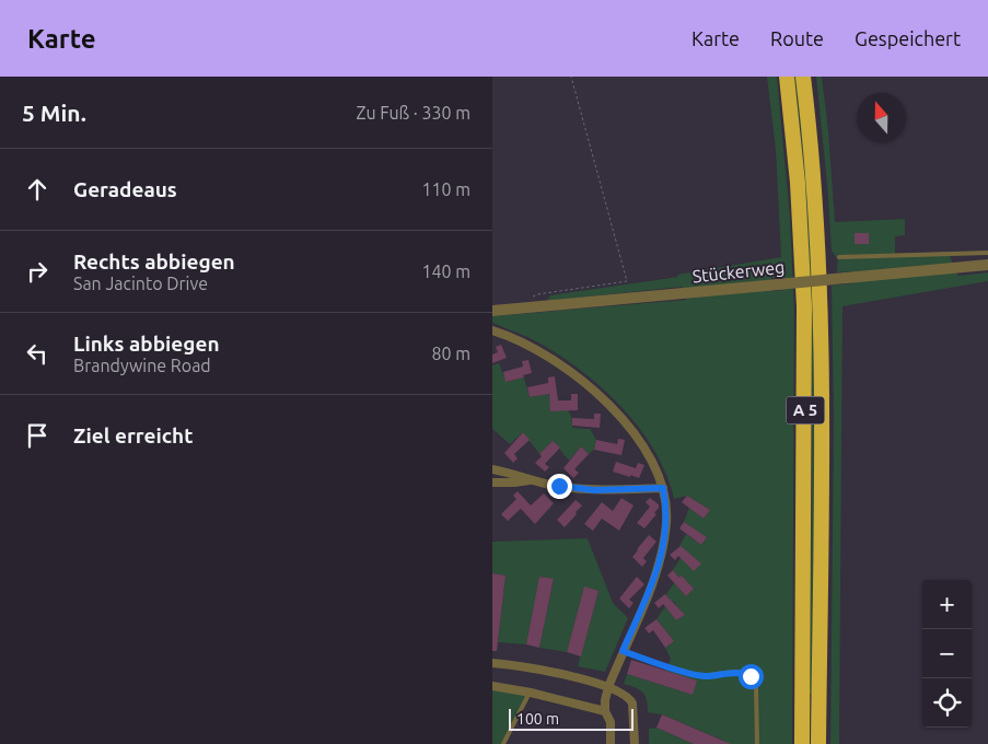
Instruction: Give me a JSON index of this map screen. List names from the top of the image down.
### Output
{
  "streets": {
    "highway": ["A 5"],
    "street": ["Stückerweg"]
  },
  "scale_bar": "100 m",
  "north": "top",
  "page": {
    "header": "Karte",
    "nav": ["Karte", "Route", "Gespeichert"],
    "heading": ["5 Min.", "Zu Fuß · 330 m"],
    "list": [
      ["Geradeaus", "110 m"],
      ["Rechts abbiegen", "San Jacinto Drive", "140 m"],
      ["Links abbiegen", "Brandywine Road", "80 m"],
      "Ziel erreicht"
    ],
    "map_buttons": ["+", "−"],
    "scale": "100 m"
  }
}
